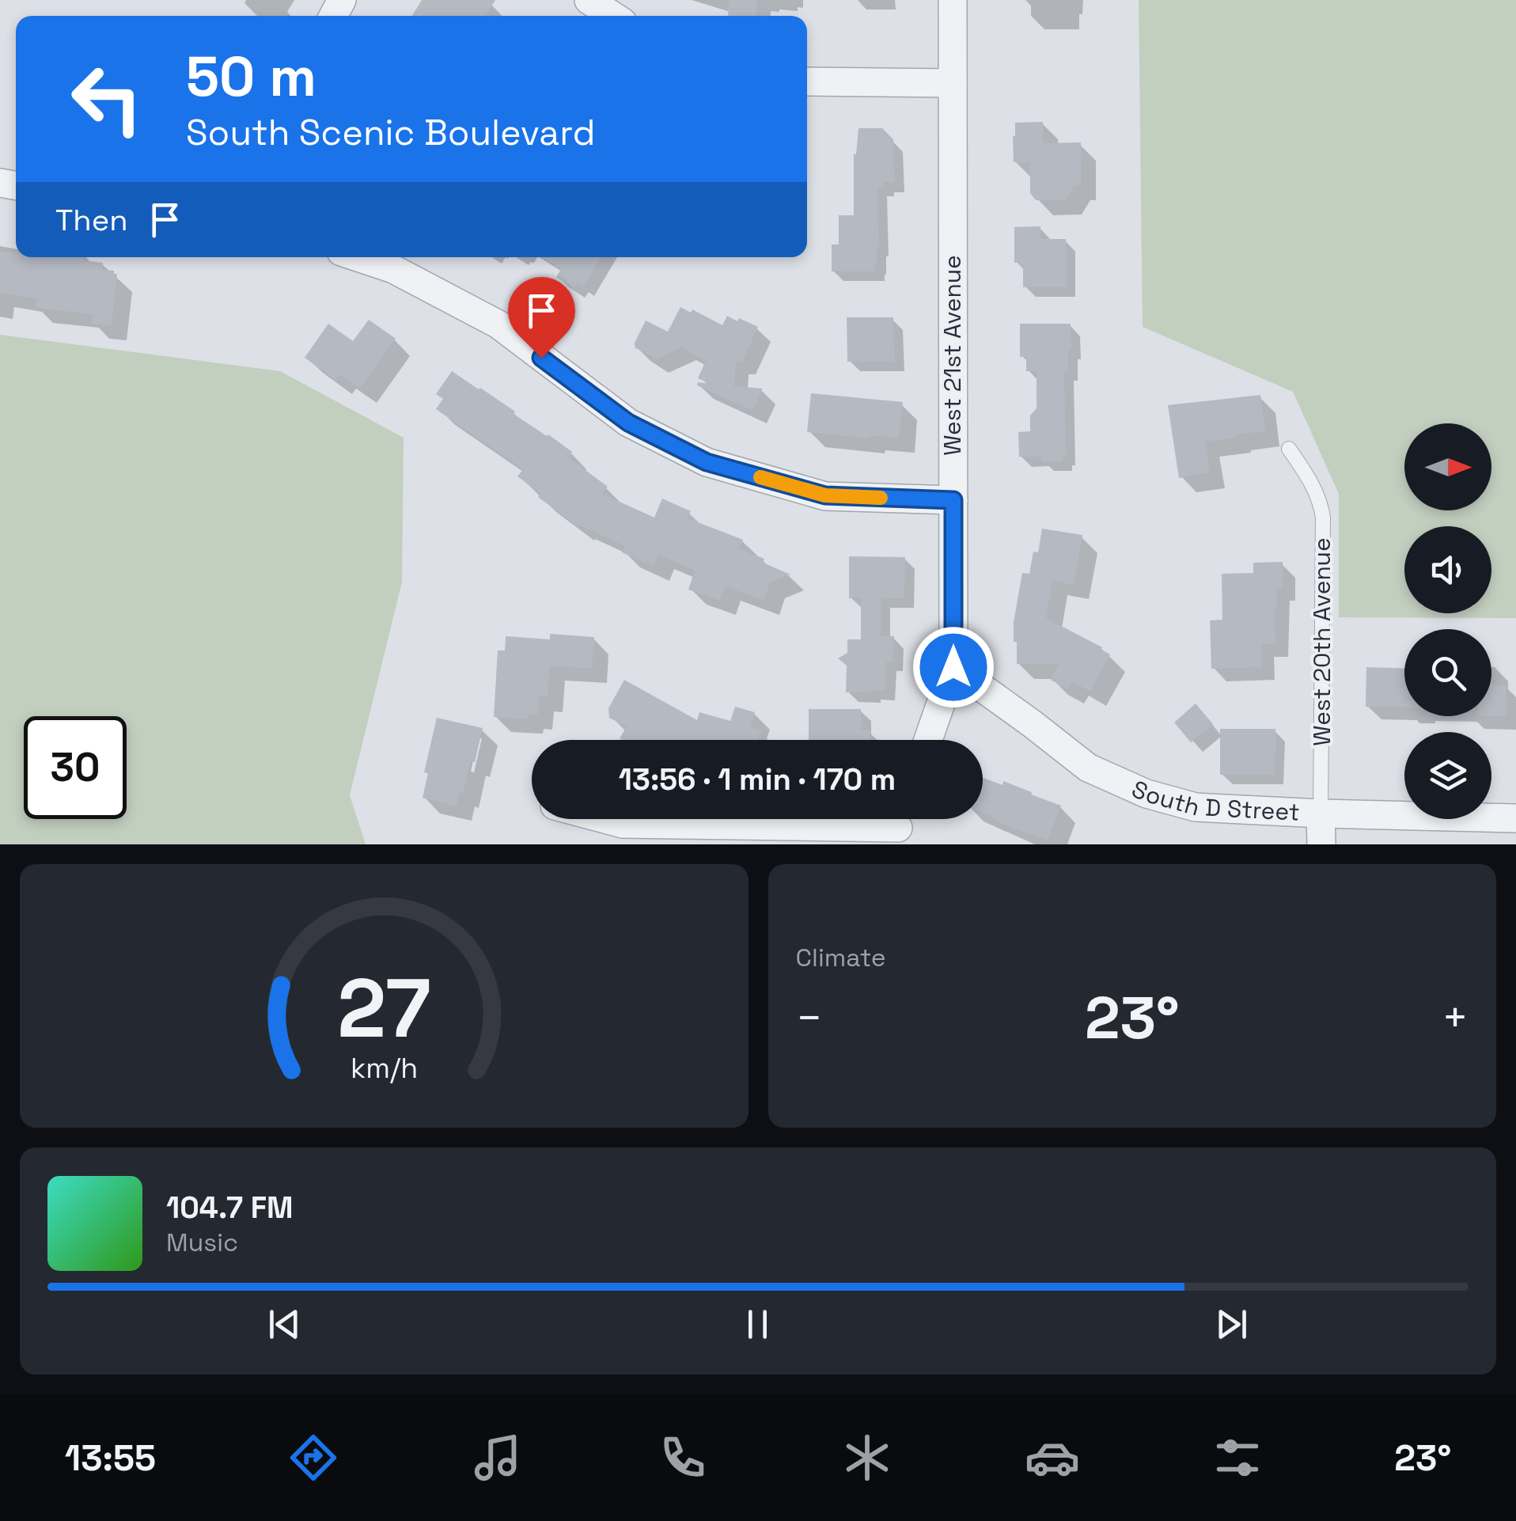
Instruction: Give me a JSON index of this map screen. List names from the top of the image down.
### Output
{
  "streets": {
    "street": ["West 21st Avenue", "West 20th Avenue", "South D Street"]
  },
  "crossings": [
    ["West 21st Avenue", "South D Street"],
    ["West 20th Avenue", "South D Street"]
  ],
  "north": "right",
  "page": {
    "turn": ["50 m", "South Scenic Boulevard"],
    "then": "Then",
    "limit": "30",
    "trip": "13:56 · 1 min · 170 m",
    "tile": "Climate",
    "heat": ["−", "23°", "+"],
    "song": ["104.7 FM", "Music"],
    "tabs": ["13:55", "23°"],
    "gauge": ["27", "km/h"]
  }
}
